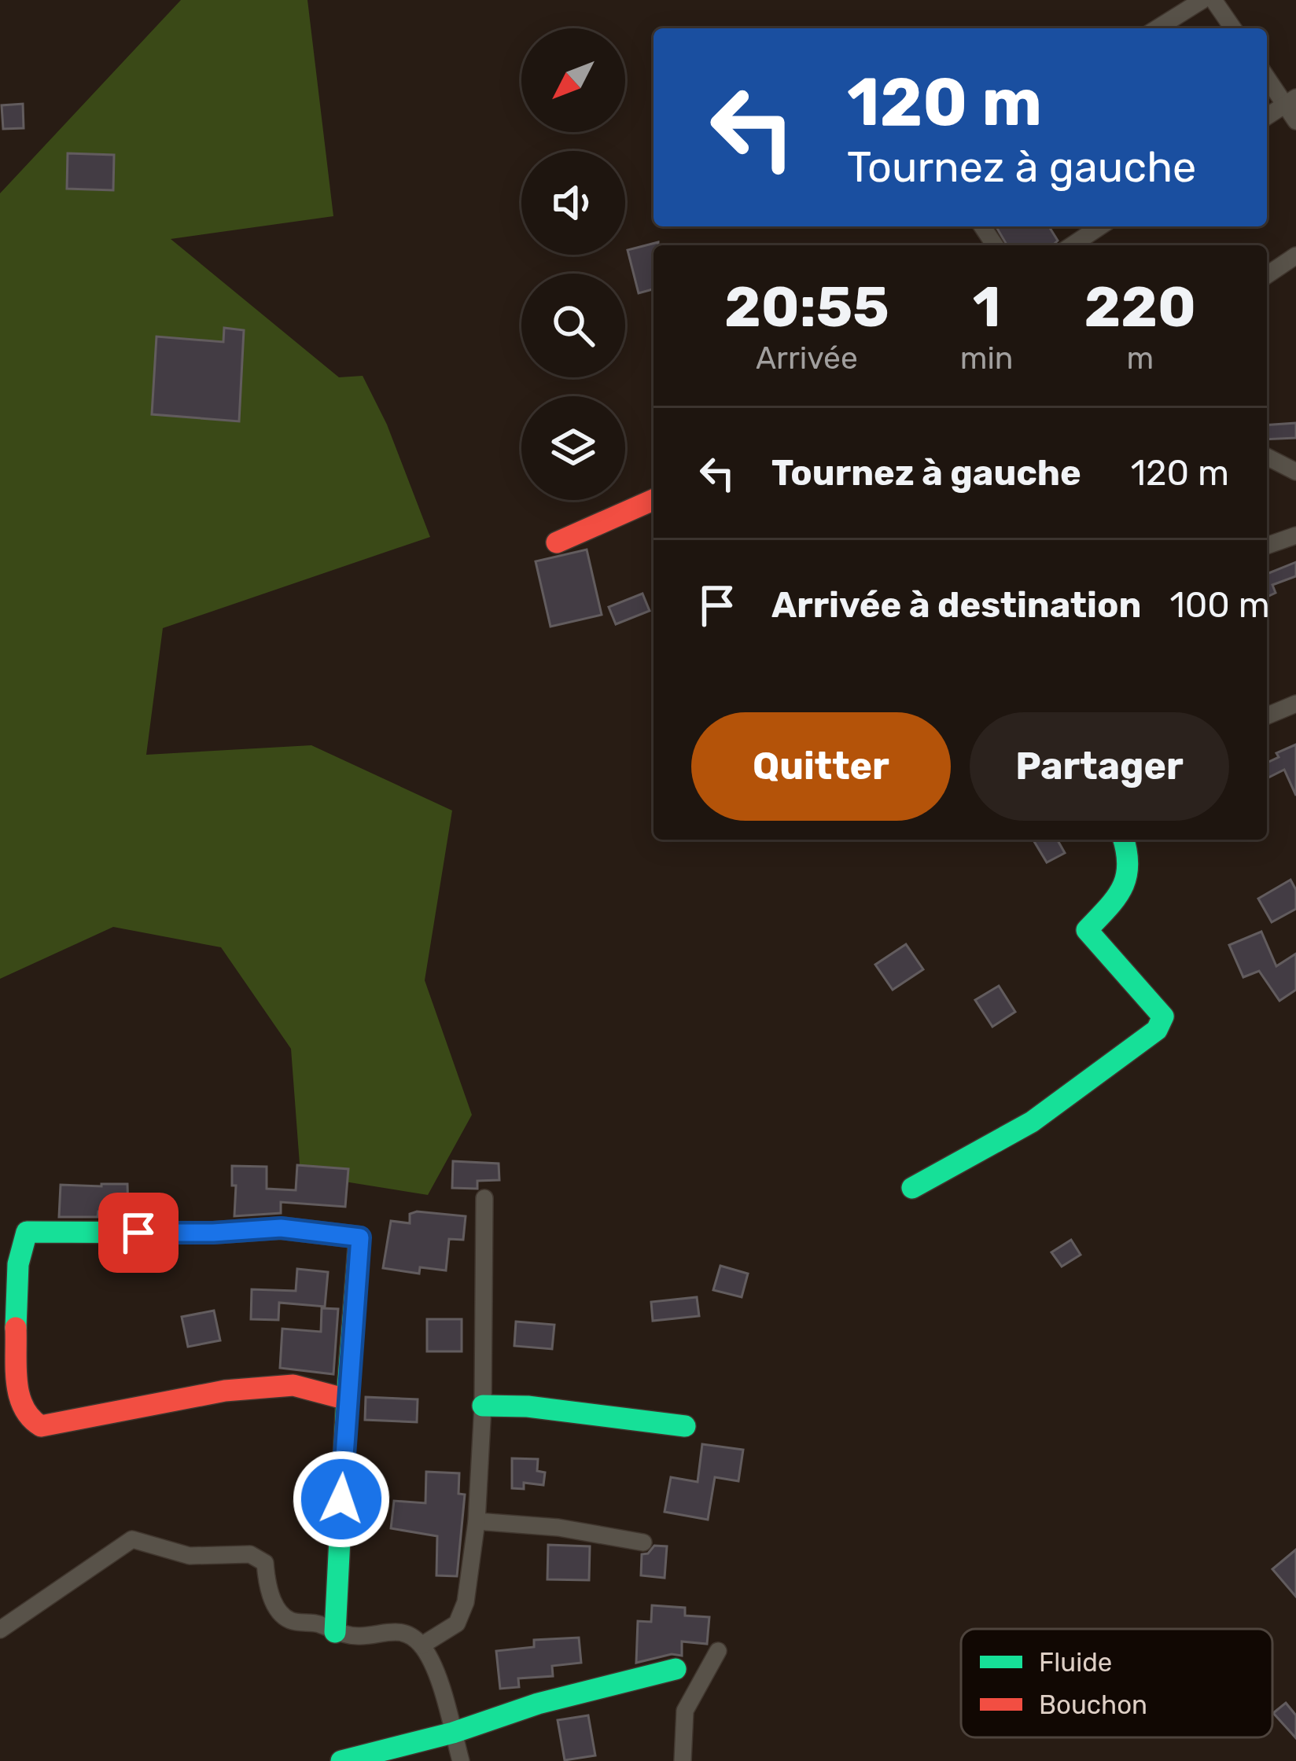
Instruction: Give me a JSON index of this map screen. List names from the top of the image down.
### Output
{
  "legend": ["Fluide", "Bouchon"],
  "north": "bottom left",
  "page": {
    "turn": ["120 m", "Tournez à gauche"],
    "eta": [
      "20:55",
      "Arrivée",
      "1",
      "min",
      "220",
      "m"
    ],
    "list": [
      {
        "name": "Tournez à gauche",
        "value": "120 m"
      },
      {
        "name": "Arrivée à destination",
        "value": "100 m"
      }
    ],
    "buttons": ["Quitter", "Partager"]
  }
}
